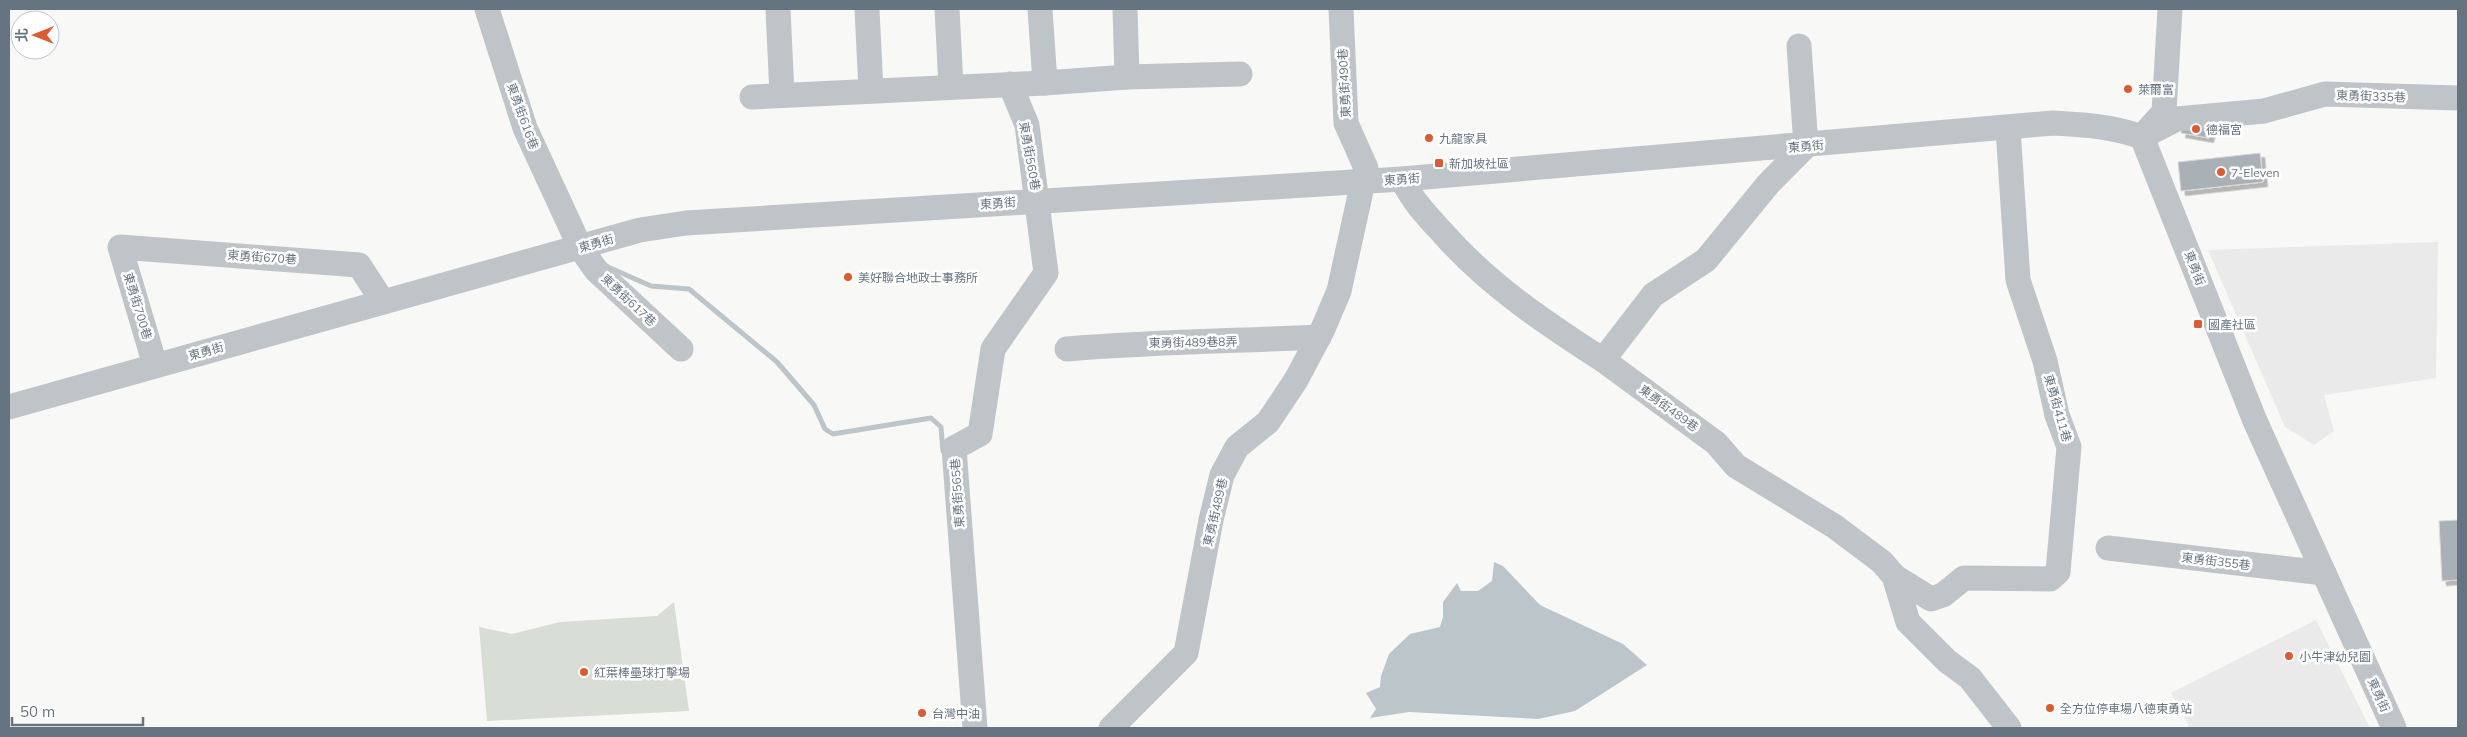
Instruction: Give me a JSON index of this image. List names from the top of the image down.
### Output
{
  "streets": {
    "street": [
      "東勇街490巷",
      "東勇街335巷",
      "東勇街616巷",
      "東勇街",
      "東勇街560巷",
      "東勇街670巷",
      "東勇街617巷",
      "東勇街700巷",
      "東勇街489巷8弄",
      "東勇街489巷",
      "東勇街411巷",
      "東勇街565巷",
      "東勇街355巷"
    ]
  },
  "crossings": [
    ["東勇街490巷", "東勇街"],
    ["東勇街490巷", "東勇街489巷"],
    ["東勇街335巷", "東勇街"],
    ["東勇街616巷", "東勇街"],
    ["東勇街616巷", "東勇街617巷"],
    ["東勇街", "東勇街560巷"],
    ["東勇街", "東勇街670巷"],
    ["東勇街", "東勇街617巷"],
    ["東勇街", "東勇街700巷"],
    ["東勇街", "東勇街489巷"],
    ["東勇街", "東勇街411巷"],
    ["東勇街", "東勇街565巷"],
    ["東勇街", "東勇街355巷"],
    ["東勇街560巷", "東勇街565巷"],
    ["東勇街670巷", "東勇街700巷"],
    ["東勇街489巷8弄", "東勇街489巷"],
    ["東勇街489巷", "東勇街411巷"]
  ],
  "places": {
    "other": [
      "萊爾富",
      "德福宮",
      "九龍家具",
      "7-Eleven",
      "美好聯合地政士事務所",
      "小牛津幼兒園",
      "紅葉棒壘球打擊場",
      "全方位停車場八德東勇站",
      "台灣中油"
    ],
    "transit": ["新加坡社區", "國產社區"]
  },
  "scale_bar": "50 m",
  "north": "left"
}
